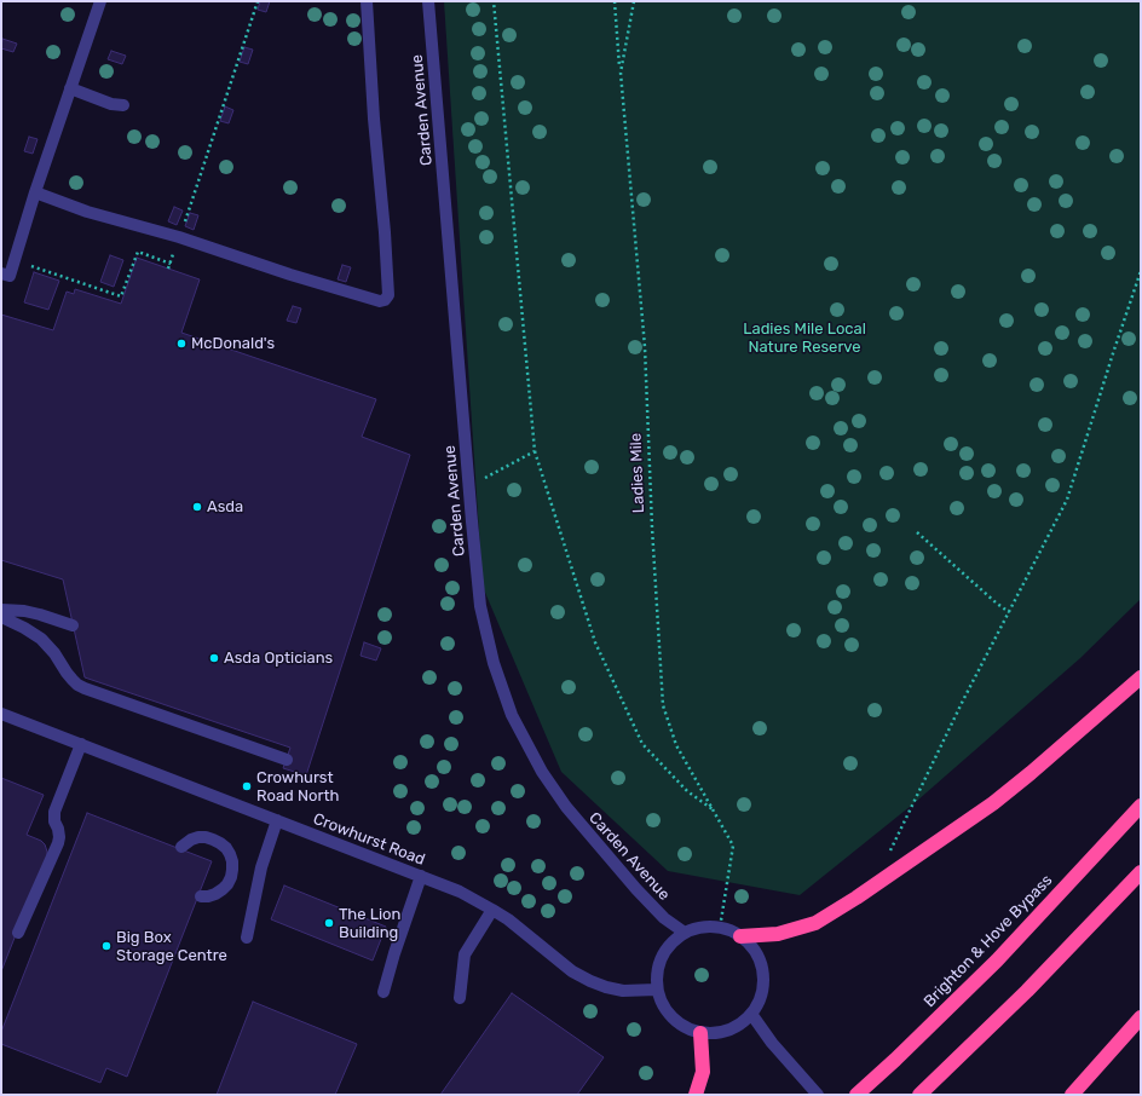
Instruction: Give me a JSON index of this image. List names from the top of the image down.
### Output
{
  "streets": {
    "highway": ["Brighton & Hove Bypass"],
    "street": ["Carden Avenue", "Crowhurst Road"],
    "path": ["Ladies Mile"]
  },
  "crossings": [
    ["Carden Avenue", "Ladies Mile"],
    ["Carden Avenue", "Crowhurst Road"],
    ["Ladies Mile", "Crowhurst Road"]
  ],
  "parks": ["Ladies Mile Local Nature Reserve"],
  "places": [
    "McDonald's",
    "Asda",
    "Asda Opticians",
    "Crowhurst Road North",
    "The Lion Building",
    "Big Box Storage Centre"
  ]
}
